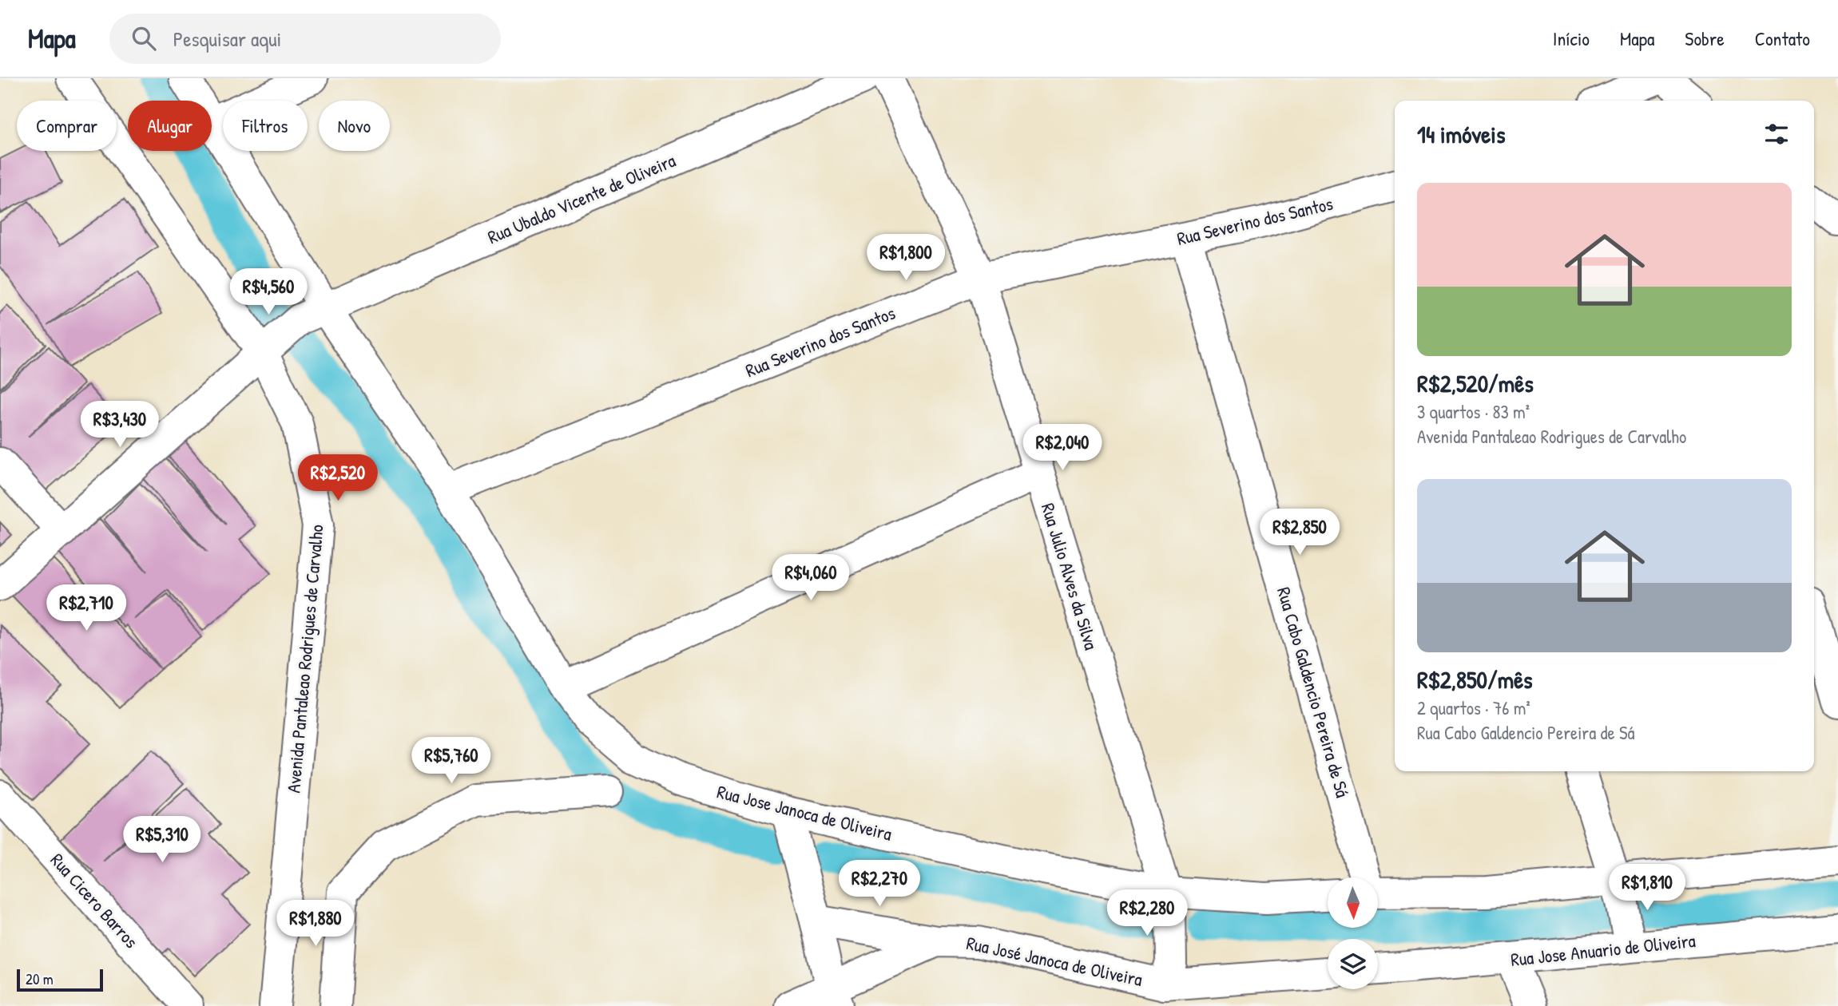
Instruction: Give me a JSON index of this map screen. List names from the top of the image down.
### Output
{
  "streets": {
    "street": [
      "Rua Ubaldo Vicente de Oliveira",
      "Rua Severino dos Santos",
      "Rua Julio Alves da Silva",
      "Avenida Pantaleao Rodrigues de Carvalho",
      "Rua Cabo Galdencio Pereira de Sá",
      "Rua Jose Janoca de Oliveira",
      "Rua Cicero Barros",
      "Rua Jose Anuario de Oliveira",
      "Rua José Janoca de Oliveira"
    ]
  },
  "crossings": [
    ["Rua Severino dos Santos", "Rua Julio Alves da Silva"],
    ["Rua Severino dos Santos", "Rua Cabo Galdencio Pereira de Sá"],
    ["Rua Severino dos Santos", "Rua Jose Janoca de Oliveira"],
    ["Rua Julio Alves da Silva", "Rua Jose Janoca de Oliveira"],
    ["Rua Julio Alves da Silva", "Rua José Janoca de Oliveira"]
  ],
  "scale_bar": "20 m",
  "north": "bottom",
  "page": {
    "header": "Mapa",
    "search": "Pesquisar aqui",
    "nav": [
      "Início",
      "Mapa",
      "Sobre",
      "Contato"
    ],
    "chip": [
      "Comprar",
      "Alugar",
      "Filtros",
      "Novo"
    ],
    "heading": "14 imóveis",
    "list": [
      {
        "name": "R$2,520/mês",
        "note": "3 quartos · 83 m² · Avenida Pantaleao Rodrigues de Carvalho"
      },
      {
        "name": "R$2,850/mês",
        "note": "2 quartos · 76 m² · Rua Cabo Galdencio Pereira de Sá"
      }
    ],
    "price": [
      "R$1,800",
      "R$4,560",
      "R$3,430",
      "R$2,040",
      "R$2,520",
      "R$2,850",
      "R$4,060",
      "R$2,710",
      "R$5,760",
      "R$5,310",
      "R$2,270",
      "R$1,810",
      "R$2,280",
      "R$1,880"
    ],
    "scale": "20 m"
  }
}
